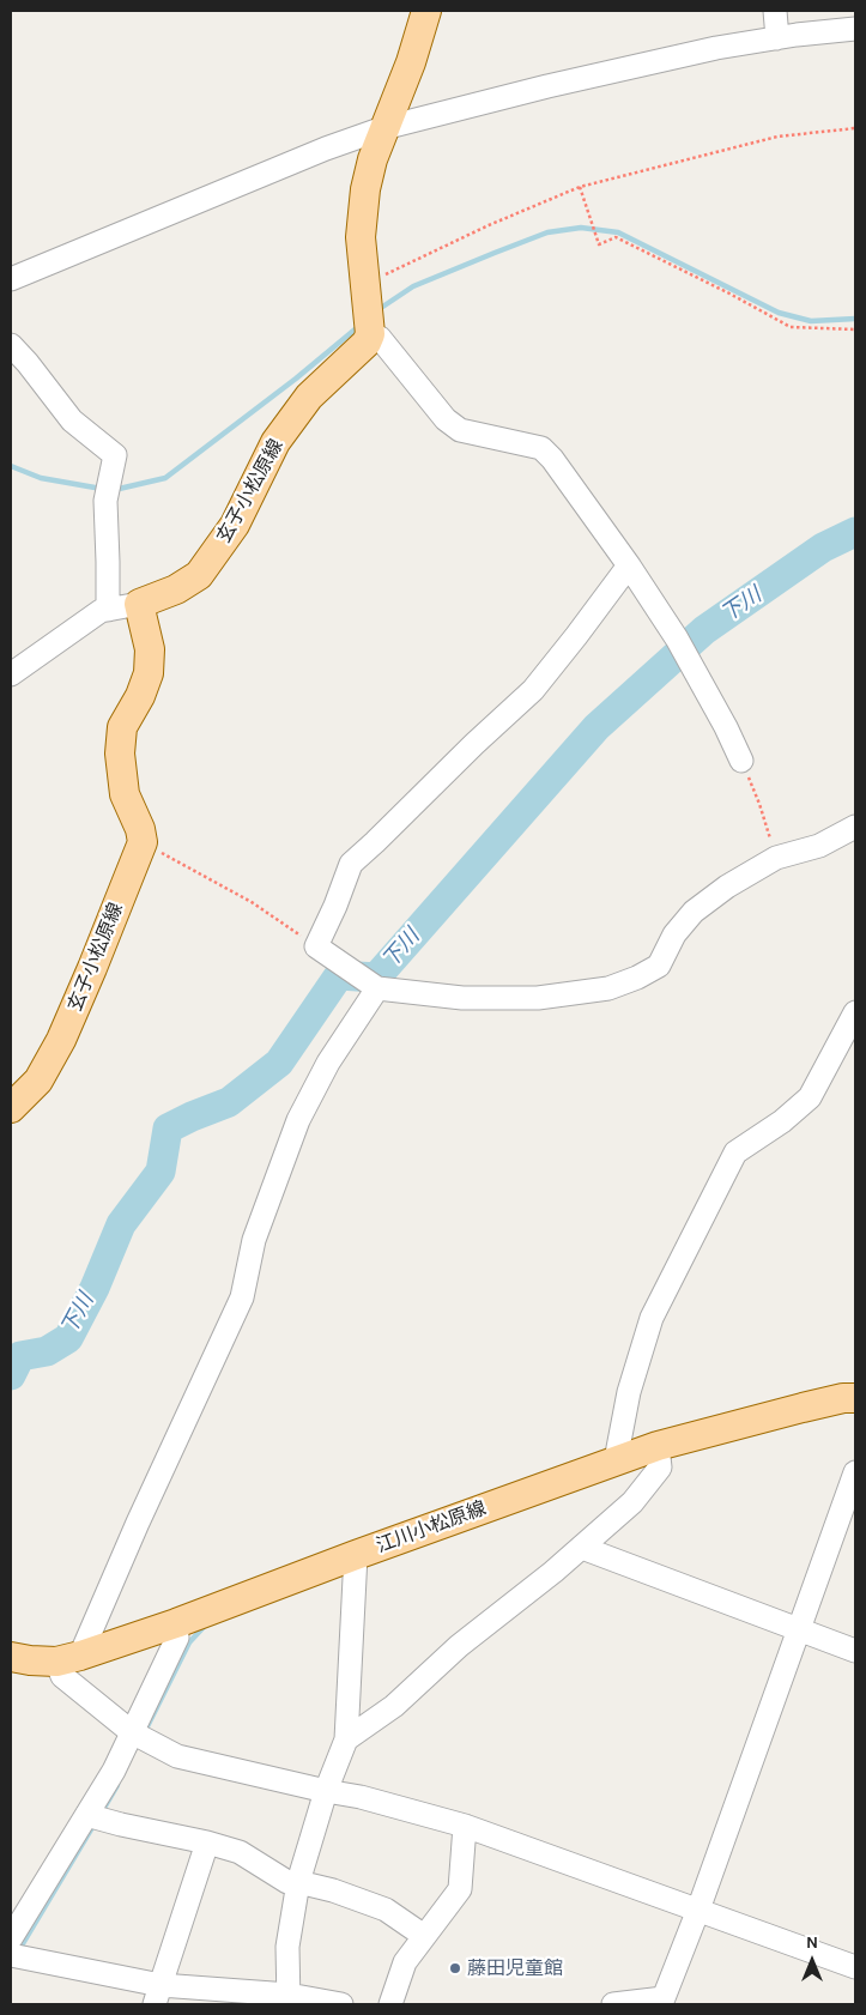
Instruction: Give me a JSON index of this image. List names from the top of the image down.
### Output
{
  "streets": {
    "main road": ["玄子小松原線", "江川小松原線"]
  },
  "water": ["下川"],
  "places": ["藤田児童館"],
  "north": "top"
}
